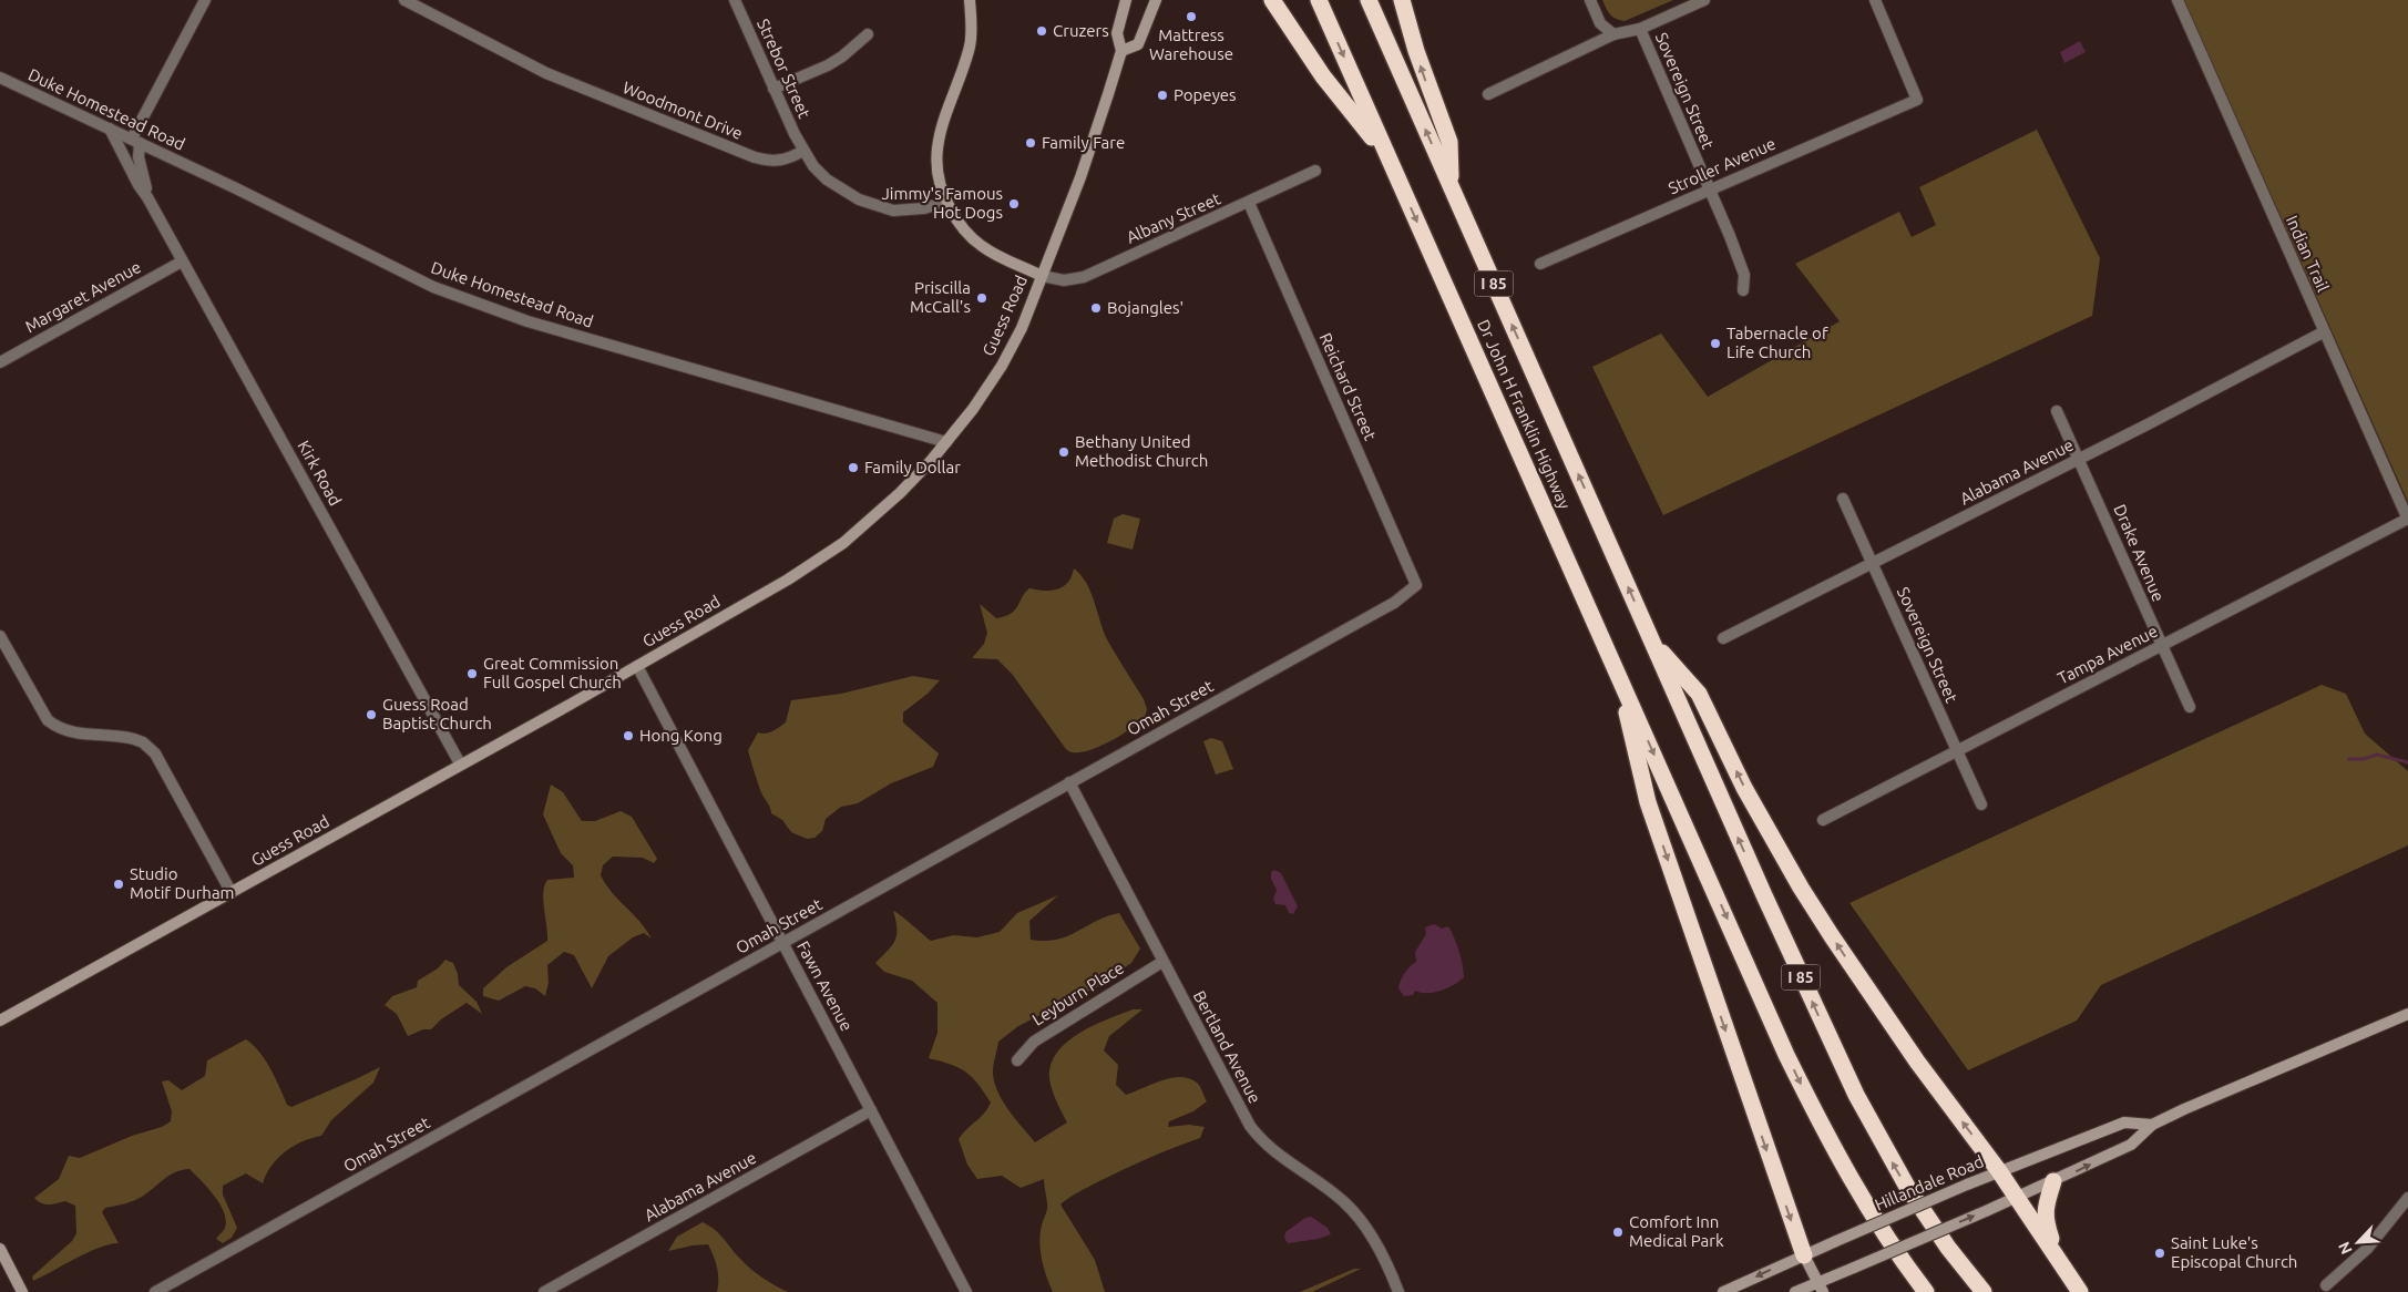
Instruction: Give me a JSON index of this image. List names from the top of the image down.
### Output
{
  "streets": {
    "highway": ["I 85", "Dr John H Franklin Highway"],
    "main road": ["Guess Road", "Hillandale Road"],
    "street": [
      "Strebor Street",
      "Sovereign Street",
      "Duke Homestead Road",
      "Woodmont Drive",
      "Stroller Avenue",
      "Albany Street",
      "Indian Trail",
      "Margaret Avenue",
      "Reichard Street",
      "Alabama Avenue",
      "Kirk Road",
      "Drake Avenue",
      "Tampa Avenue",
      "Omah Street",
      "Fawn Avenue",
      "Leyburn Place",
      "Bertland Avenue"
    ]
  },
  "crossings": [
    ["Strebor Street", "Woodmont Drive"],
    ["Sovereign Street", "Stroller Avenue"],
    ["Sovereign Street", "Alabama Avenue"],
    ["Sovereign Street", "Tampa Avenue"],
    ["Duke Homestead Road", "Guess Road"],
    ["Duke Homestead Road", "Kirk Road"],
    ["Albany Street", "Guess Road"],
    ["Albany Street", "Reichard Street"],
    ["Indian Trail", "Alabama Avenue"],
    ["Indian Trail", "Tampa Avenue"],
    ["I 85", "Dr John H Franklin Highway"],
    ["Margaret Avenue", "Kirk Road"],
    ["Guess Road", "Kirk Road"],
    ["Guess Road", "Fawn Avenue"],
    ["Reichard Street", "Omah Street"],
    ["Alabama Avenue", "Drake Avenue"],
    ["Alabama Avenue", "Fawn Avenue"],
    ["Drake Avenue", "Tampa Avenue"],
    ["Omah Street", "Fawn Avenue"],
    ["Omah Street", "Bertland Avenue"],
    ["Leyburn Place", "Bertland Avenue"]
  ],
  "places": [
    "Mattress Warehouse",
    "Cruzers",
    "Popeyes",
    "Family Fare",
    "Jimmy's Famous Hot Dogs",
    "Priscilla McCall's",
    "Bojangles'",
    "Tabernacle of Life Church",
    "Bethany United Methodist Church",
    "Family Dollar",
    "Great Commission Full Gospel Church",
    "Guess Road Baptist Church",
    "Hong Kong",
    "Studio Motif Durham",
    "Comfort Inn Medical Park",
    "Saint Luke's Episcopal Church"
  ],
  "north": "bottom left"
}
